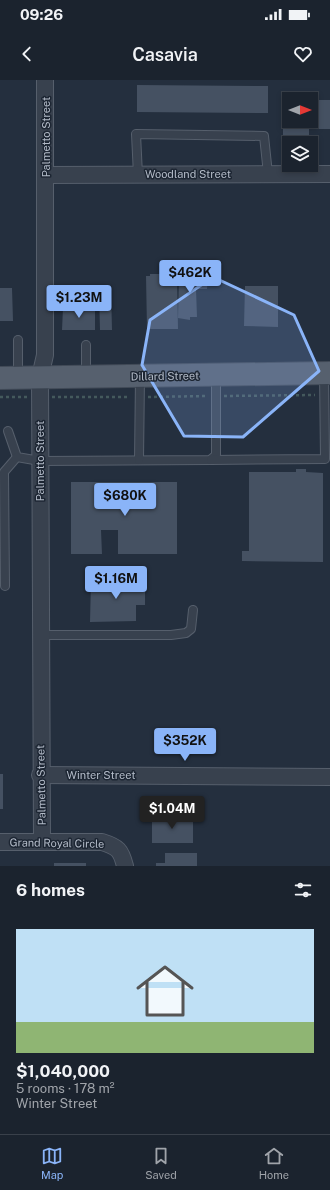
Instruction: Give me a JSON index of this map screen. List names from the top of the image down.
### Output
{
  "streets": {
    "main road": ["Dillard Street"],
    "street": [
      "Palmetto Street",
      "Woodland Street",
      "Winter Street",
      "Grand Royal Circle"
    ]
  },
  "crossings": [
    ["Palmetto Street", "Woodland Street"],
    ["Palmetto Street", "Dillard Street"],
    ["Palmetto Street", "Winter Street"],
    ["Palmetto Street", "Grand Royal Circle"]
  ],
  "north": "right",
  "page": {
    "status": "09:26",
    "header": "Casavia",
    "price": [
      "$462K",
      "$1.23M",
      "$680K",
      "$1.16M",
      "$352K",
      "$1.04M"
    ],
    "heading": "6 homes",
    "list": [
      {
        "name": "$1,040,000",
        "note": "5 rooms · 178 m² · Winter Street"
      }
    ],
    "tabs": ["Map", "Saved", "Home"]
  }
}
